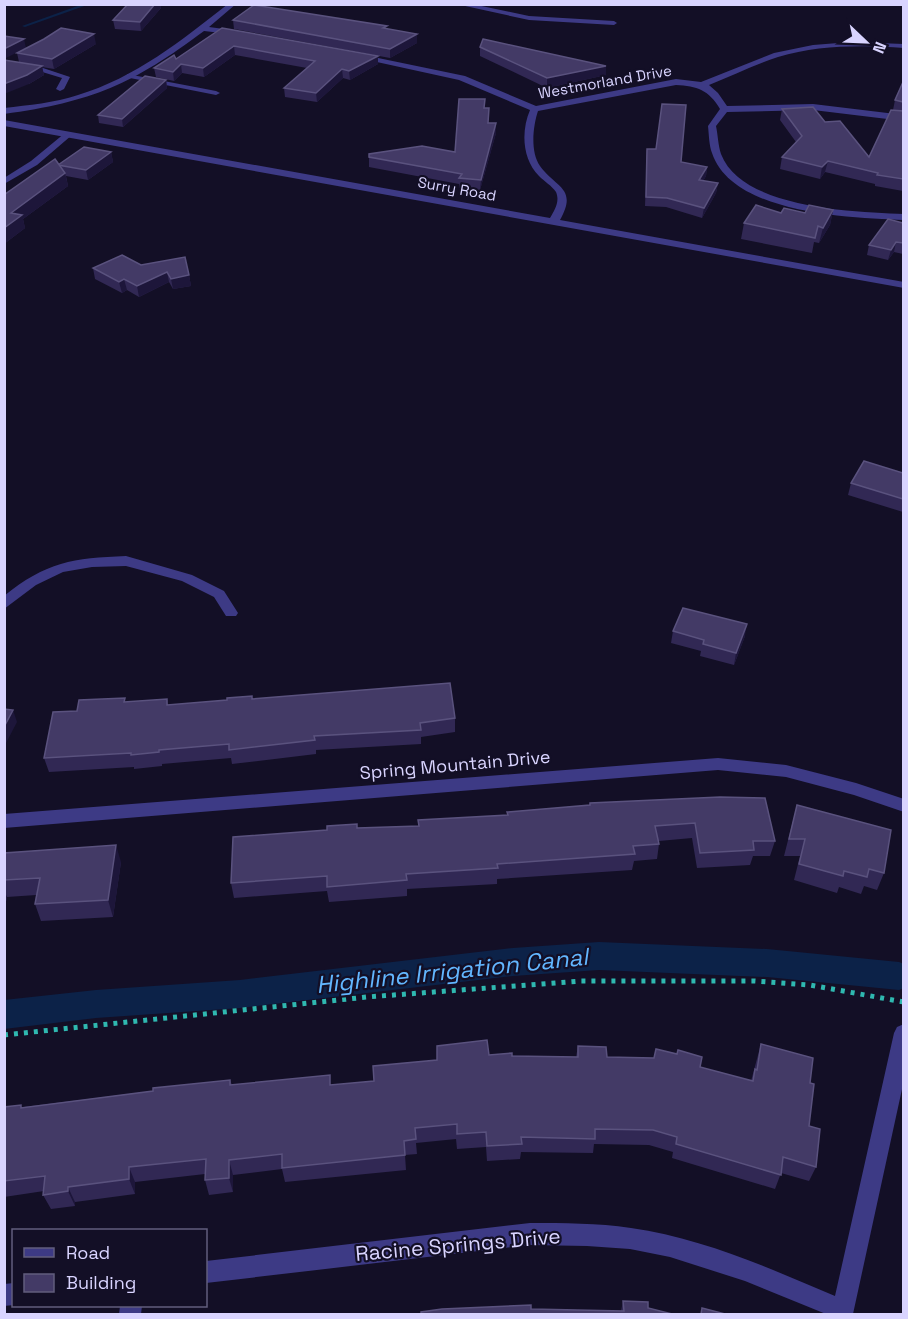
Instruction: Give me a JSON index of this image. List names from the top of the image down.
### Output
{
  "streets": {
    "street": [
      "Westmorland Drive",
      "Surry Road",
      "Spring Mountain Drive",
      "Racine Springs Drive"
    ]
  },
  "water": ["Highline Irrigation Canal"],
  "legend": ["Road", "Building"],
  "north": "bottom right"
}
